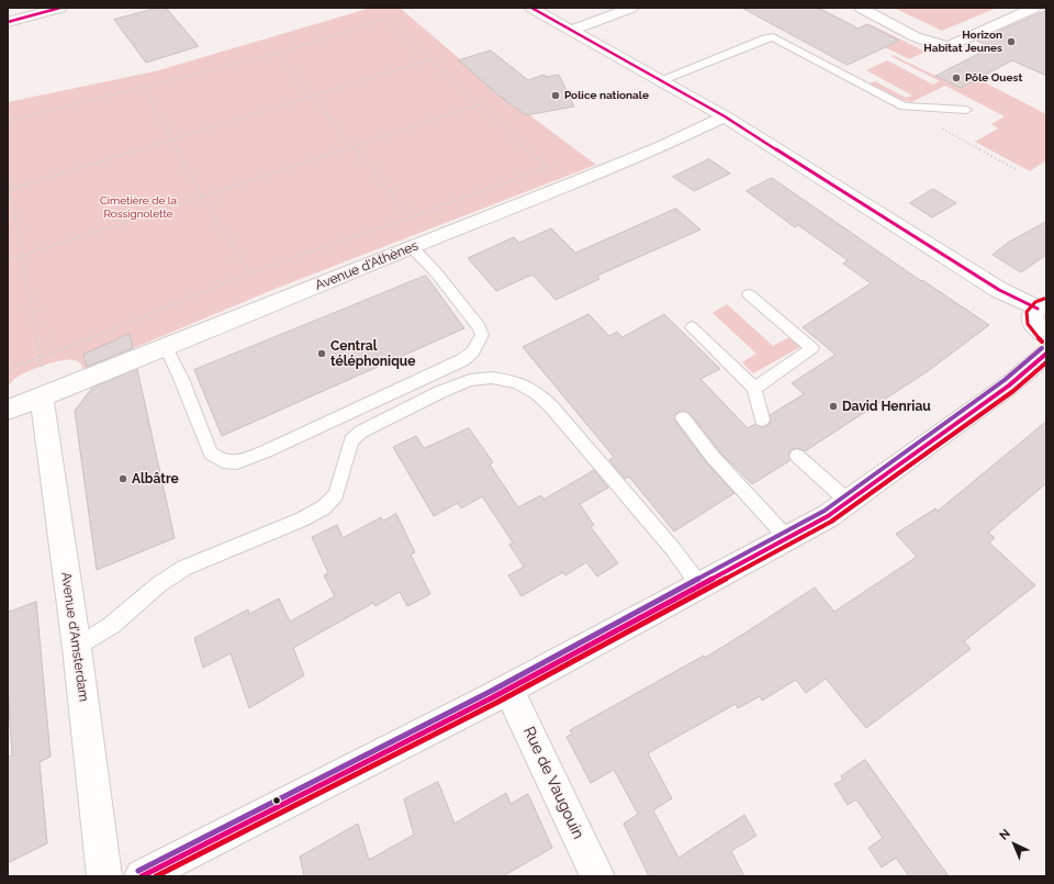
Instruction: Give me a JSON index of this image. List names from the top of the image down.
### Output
{
  "streets": {
    "street": ["Avenue d'Athènes", "Avenue d'Amsterdam", "Rue de Vaugouin"]
  },
  "crossings": [
    ["Avenue d'Athènes", "Avenue d'Amsterdam"]
  ],
  "parks": ["Cimetière de la Rossignolette"],
  "places": [
    "Horizon Habitat Jeunes",
    "Pôle Ouest",
    "Police nationale",
    "Central téléphonique",
    "David Henriau",
    "Albâtre"
  ],
  "north": "top left"
}
